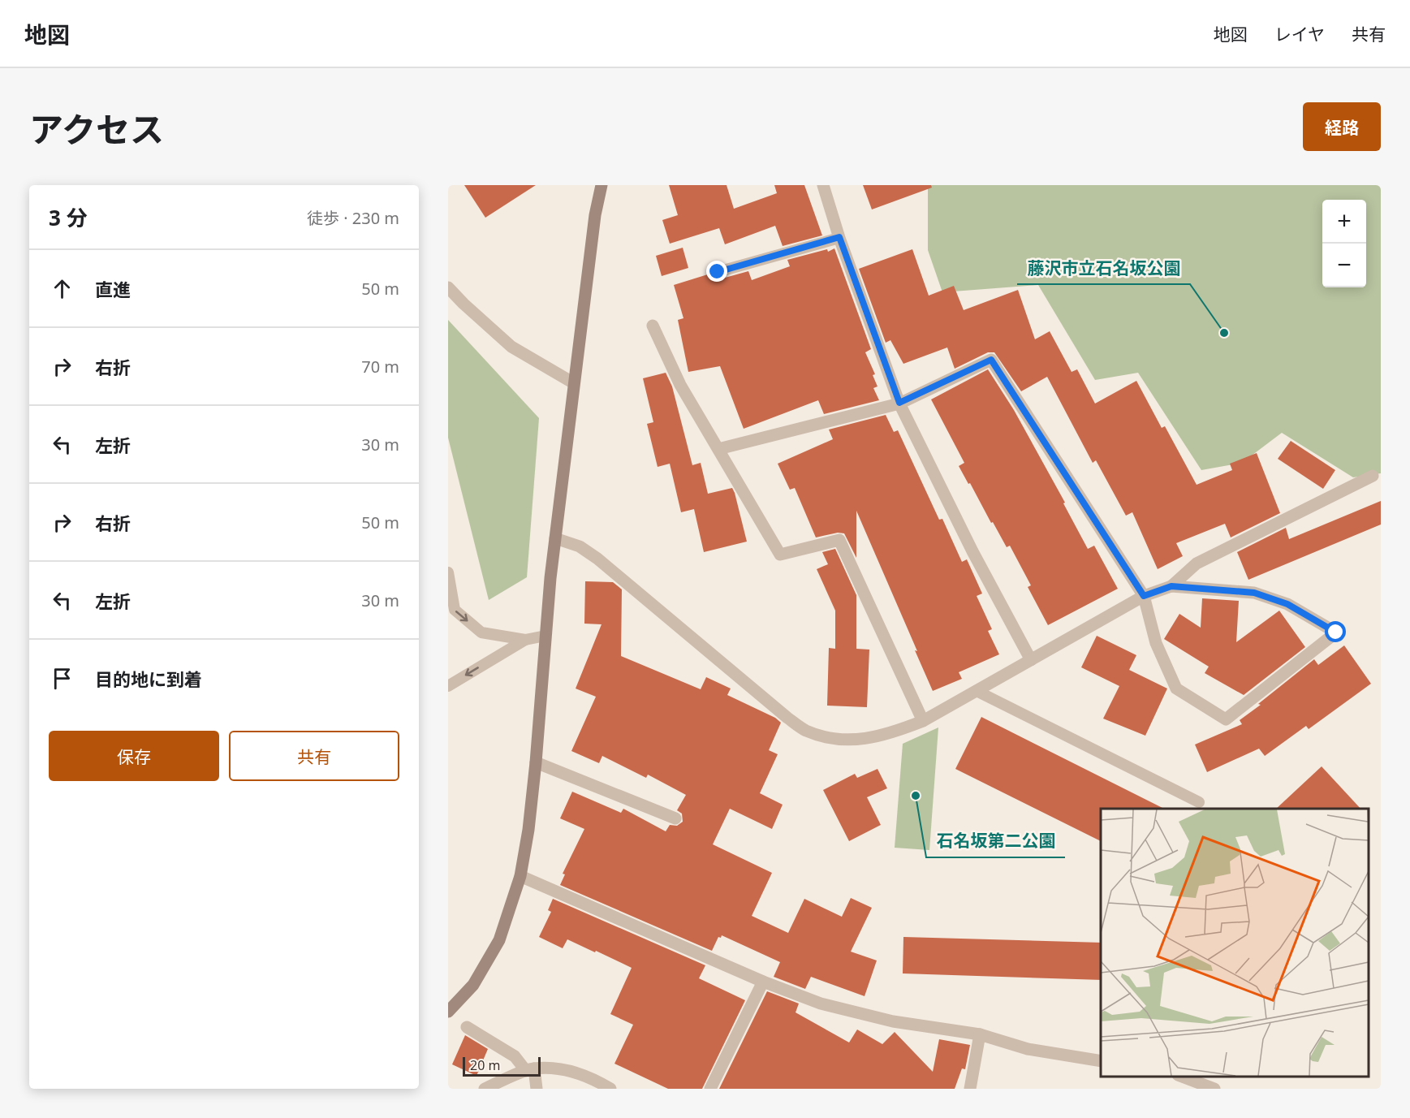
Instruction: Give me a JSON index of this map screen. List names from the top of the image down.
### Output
{
  "places": ["藤沢市立石名坂公園", "石名坂第二公園"],
  "scale_bar": "20 m",
  "page": {
    "header": "地図",
    "nav": ["地図", "レイヤ", "共有"],
    "title": "アクセス",
    "buttons": [
      "経路",
      ["保存", "共有"]
    ],
    "heading": ["3 分", "徒歩 · 230 m"],
    "map_buttons": ["+", "−"],
    "list": [
      ["直進", "50 m"],
      ["右折", "70 m"],
      ["左折", "30 m"],
      ["右折", "50 m"],
      ["左折", "30 m"],
      "目的地に到着"
    ],
    "scale": "20 m"
  }
}
